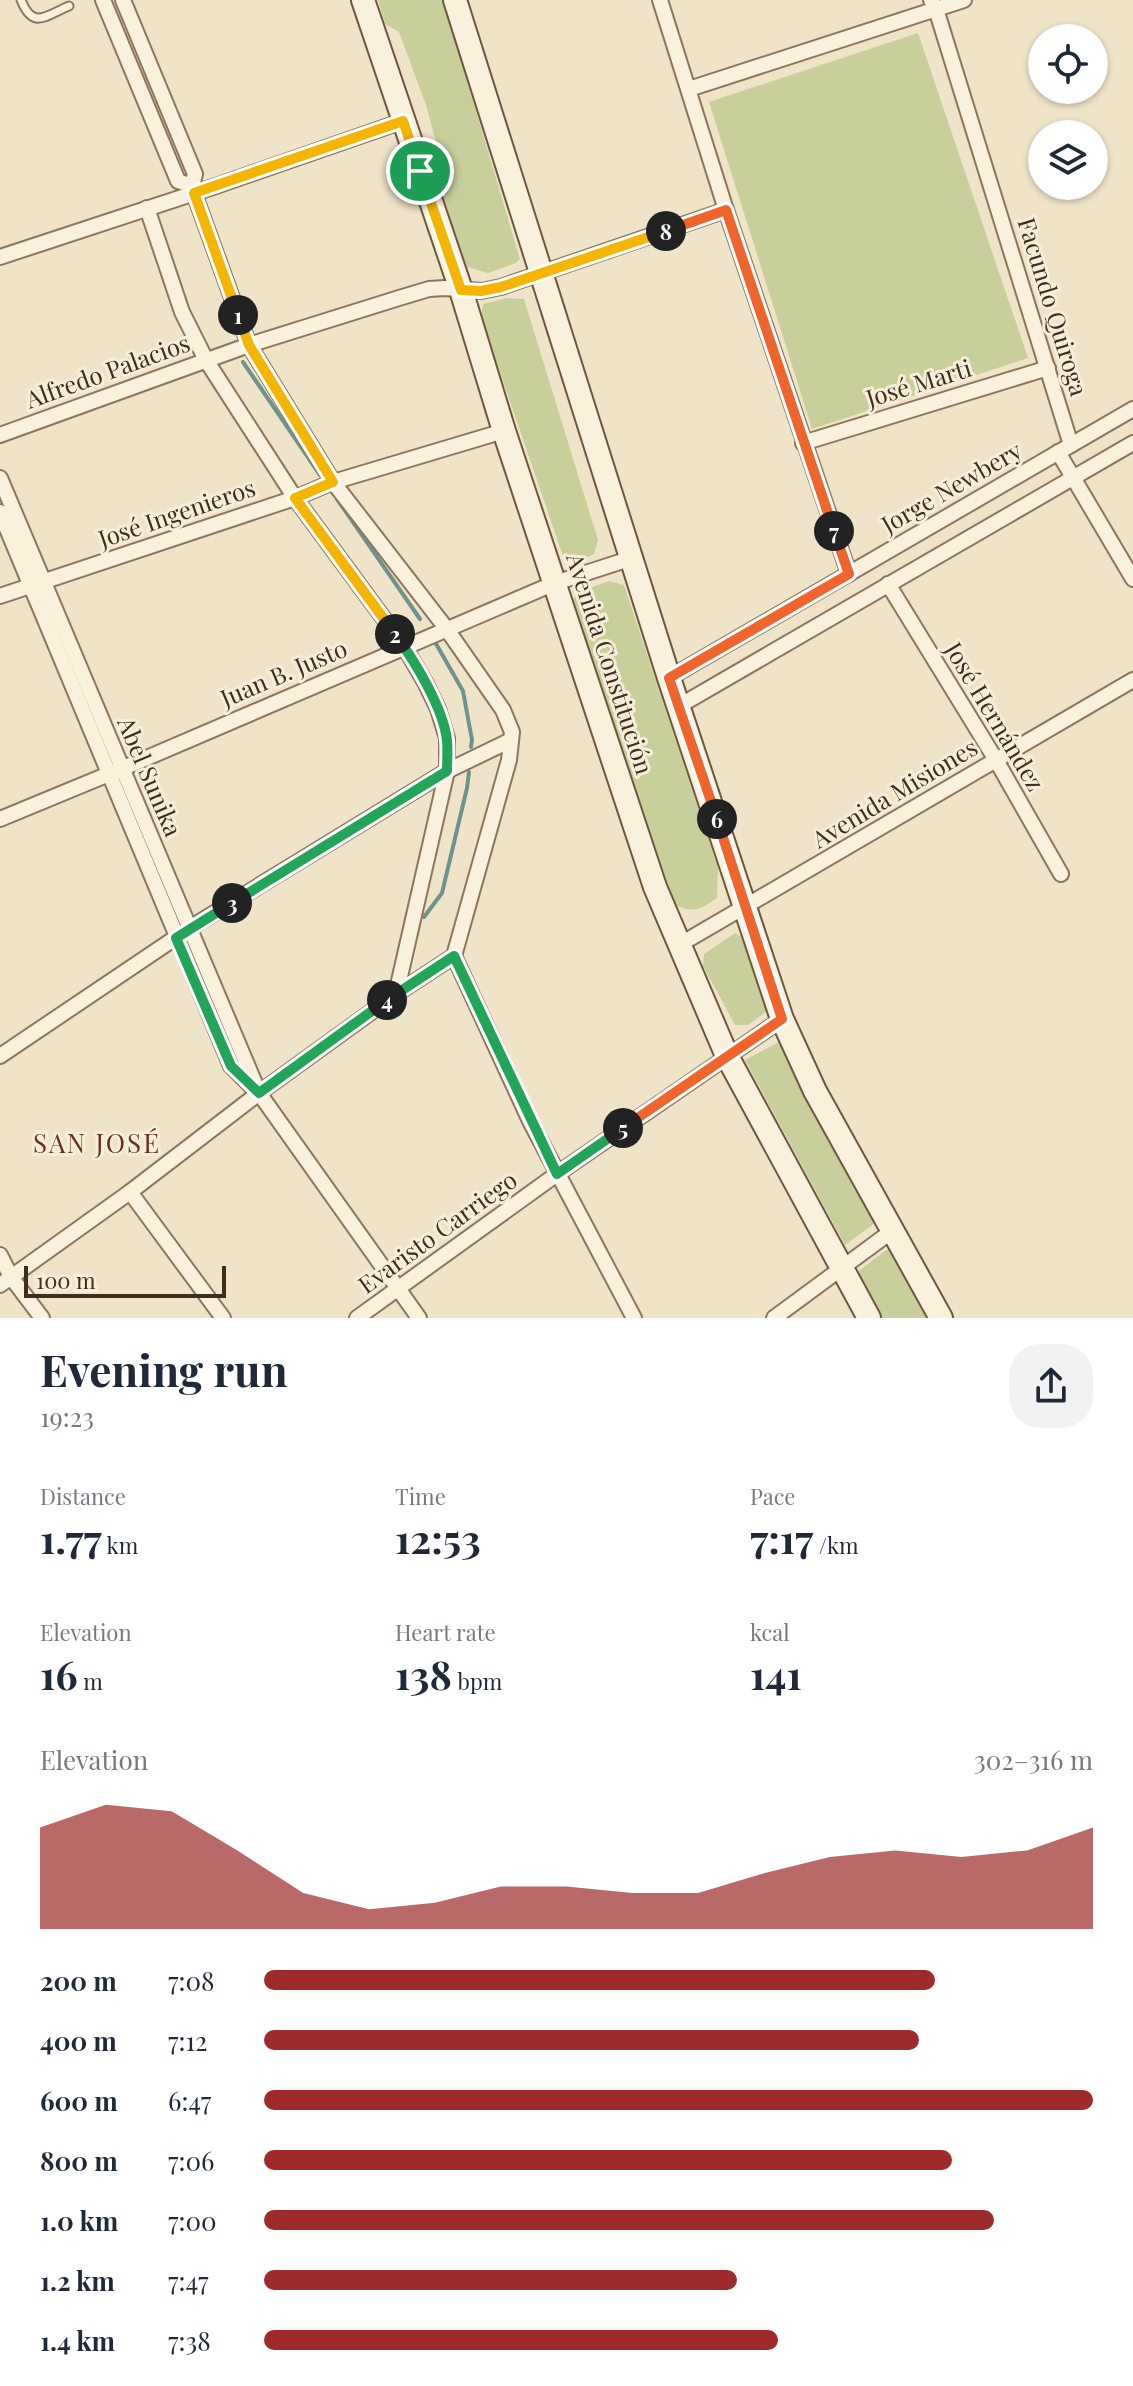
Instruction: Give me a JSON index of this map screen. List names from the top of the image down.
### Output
{
  "streets": {
    "main road": ["Avenida Constitución"],
    "street": [
      "Facundo Quiroga",
      "Alfredo Palacios",
      "José Marti",
      "Jorge Newbery",
      "José Ingenieros",
      "Juan B. Justo",
      "José Hernández",
      "Abel Sunika",
      "Avenida Misiones",
      "Evaristo Carriego"
    ]
  },
  "crossings": [
    ["Facundo Quiroga", "José Marti"],
    ["Facundo Quiroga", "Jorge Newbery"],
    ["Alfredo Palacios", "Avenida Constitución"],
    ["José Ingenieros", "Avenida Constitución"],
    ["José Ingenieros", "Abel Sunika"],
    ["Avenida Constitución", "Juan B. Justo"],
    ["Avenida Constitución", "Avenida Misiones"],
    ["Avenida Constitución", "Evaristo Carriego"],
    ["Juan B. Justo", "Abel Sunika"],
    ["José Hernández", "Avenida Misiones"],
    ["Abel Sunika", "Evaristo Carriego"]
  ],
  "districts": ["SAN JOSÉ"],
  "scale_bar": "100 m",
  "page": {
    "pins": [
      "8",
      "1",
      "7",
      "2",
      "6",
      "3",
      "4",
      "5"
    ],
    "scale": "100 m",
    "heading": ["Evening run", "19:23"],
    "stats": [
      ["Distance", "1.77 km"],
      ["Time", "12:53"],
      ["Pace", "7:17 /km"],
      ["Elevation", "16 m"],
      ["Heart rate", "138 bpm"],
      ["kcal", "141"]
    ],
    "chart": ["Elevation", "302–316 m"],
    "list": [
      {
        "name": "200 m",
        "note": "7:08"
      },
      {
        "name": "400 m",
        "note": "7:12"
      },
      {
        "name": "600 m",
        "note": "6:47"
      },
      {
        "name": "800 m",
        "note": "7:06"
      },
      {
        "name": "1.0 km",
        "note": "7:00"
      },
      {
        "name": "1.2 km",
        "note": "7:47"
      },
      {
        "name": "1.4 km",
        "note": "7:38"
      }
    ]
  }
}
